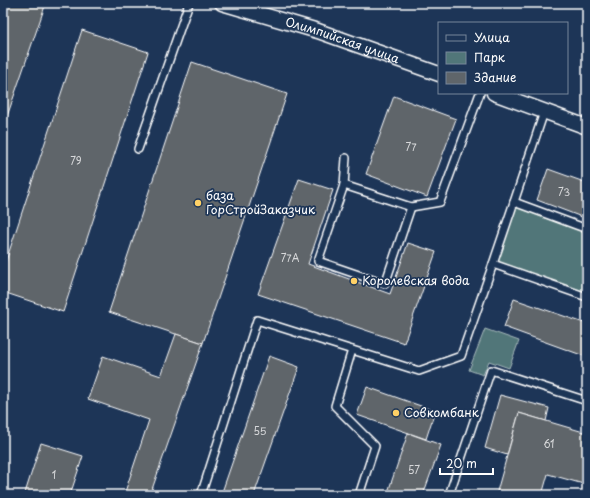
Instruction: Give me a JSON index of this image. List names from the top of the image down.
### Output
{
  "streets": {
    "street": ["Олимпийская улица"]
  },
  "places": ["база ГорСтройЗаказчик", "Королевская вода", "Совкомбанк"],
  "house_numbers": [
    "77",
    "79",
    "73",
    "77А",
    "55",
    "61",
    "57",
    "1"
  ],
  "legend": ["Улица", "Парк", "Здание"],
  "scale_bar": "20 m"
}
